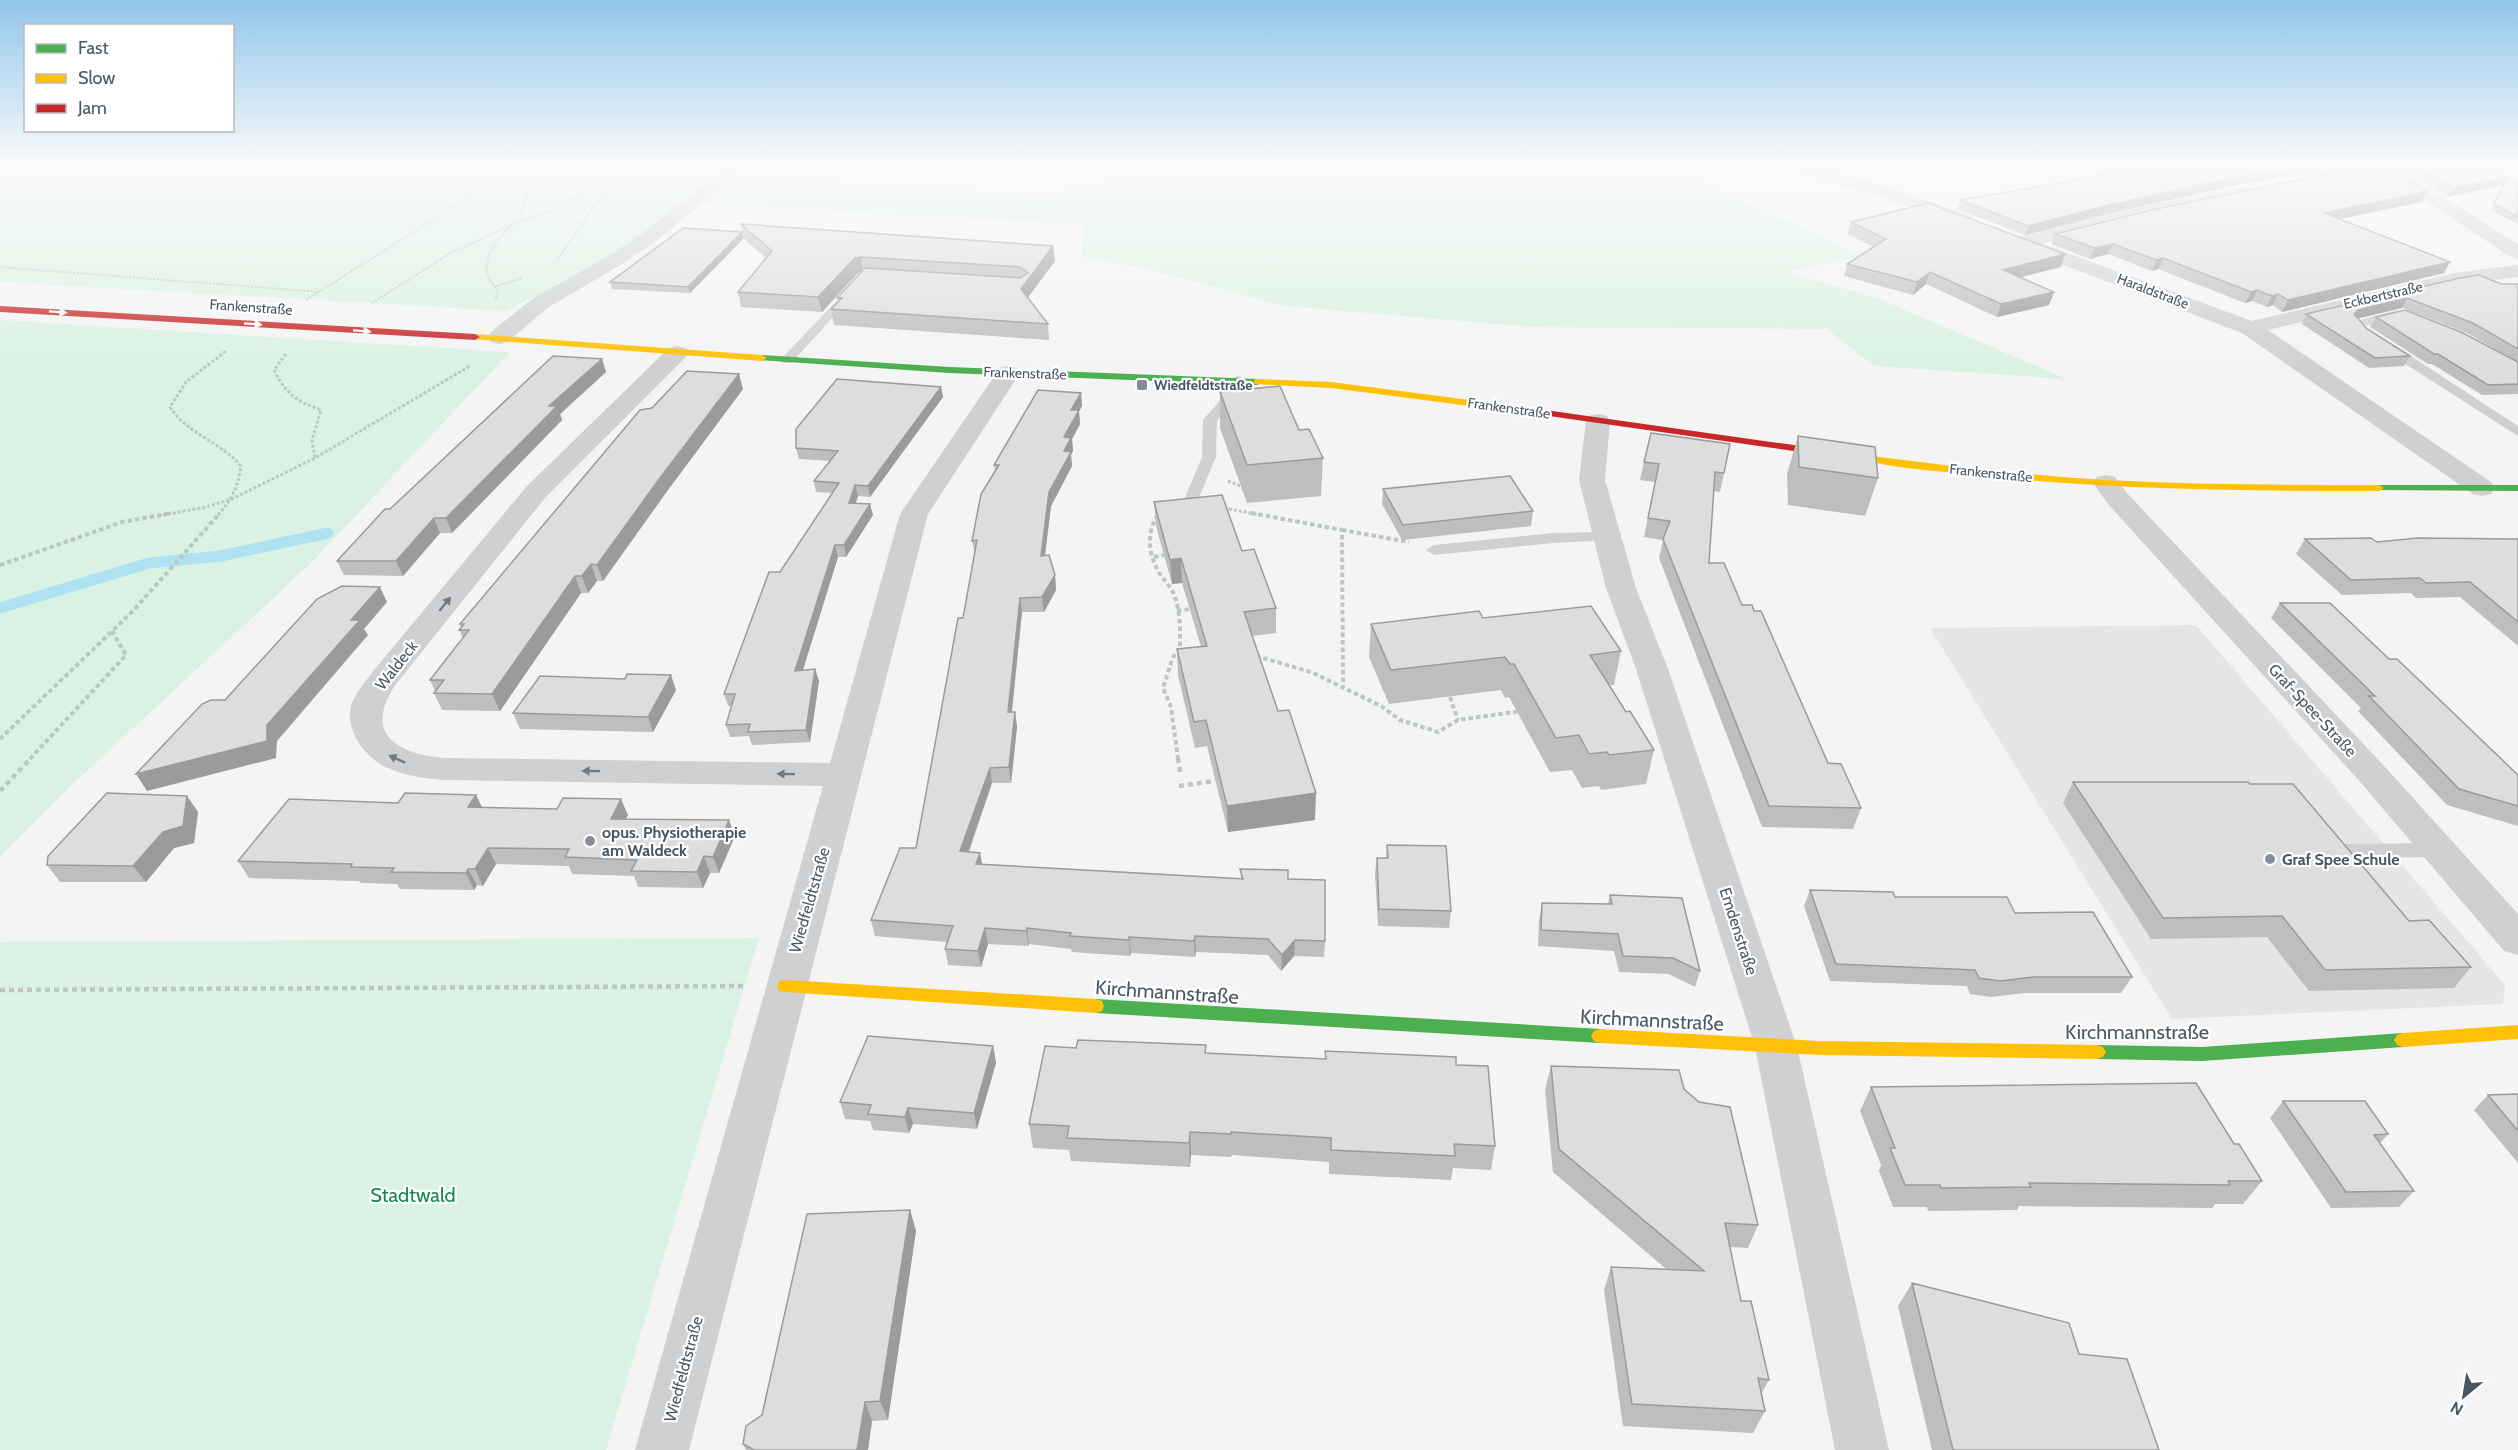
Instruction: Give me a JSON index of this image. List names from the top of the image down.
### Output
{
  "streets": {
    "main road": ["Frankenstraße", "Kirchmannstraße"],
    "street": [
      "Haraldstraße",
      "Eckbertstraße",
      "Waldeck",
      "Graf-Spee-Straße",
      "Wiedfeldtstraße",
      "Emdenstraße"
    ]
  },
  "crossings": [
    ["Haraldstraße", "Eckbertstraße"],
    ["Haraldstraße", "Frankenstraße"],
    ["Frankenstraße", "Waldeck"],
    ["Frankenstraße", "Graf-Spee-Straße"],
    ["Frankenstraße", "Wiedfeldtstraße"],
    ["Frankenstraße", "Emdenstraße"],
    ["Waldeck", "Wiedfeldtstraße"],
    ["Wiedfeldtstraße", "Kirchmannstraße"],
    ["Emdenstraße", "Kirchmannstraße"]
  ],
  "parks": ["Stadtwald"],
  "places": {
    "transit": ["Wiedfeldtstraße"],
    "other": ["opus. Physiotherapie am Waldeck", "Graf Spee Schule"]
  },
  "legend": ["Fast", "Slow", "Jam"],
  "north": "bottom left"
}
